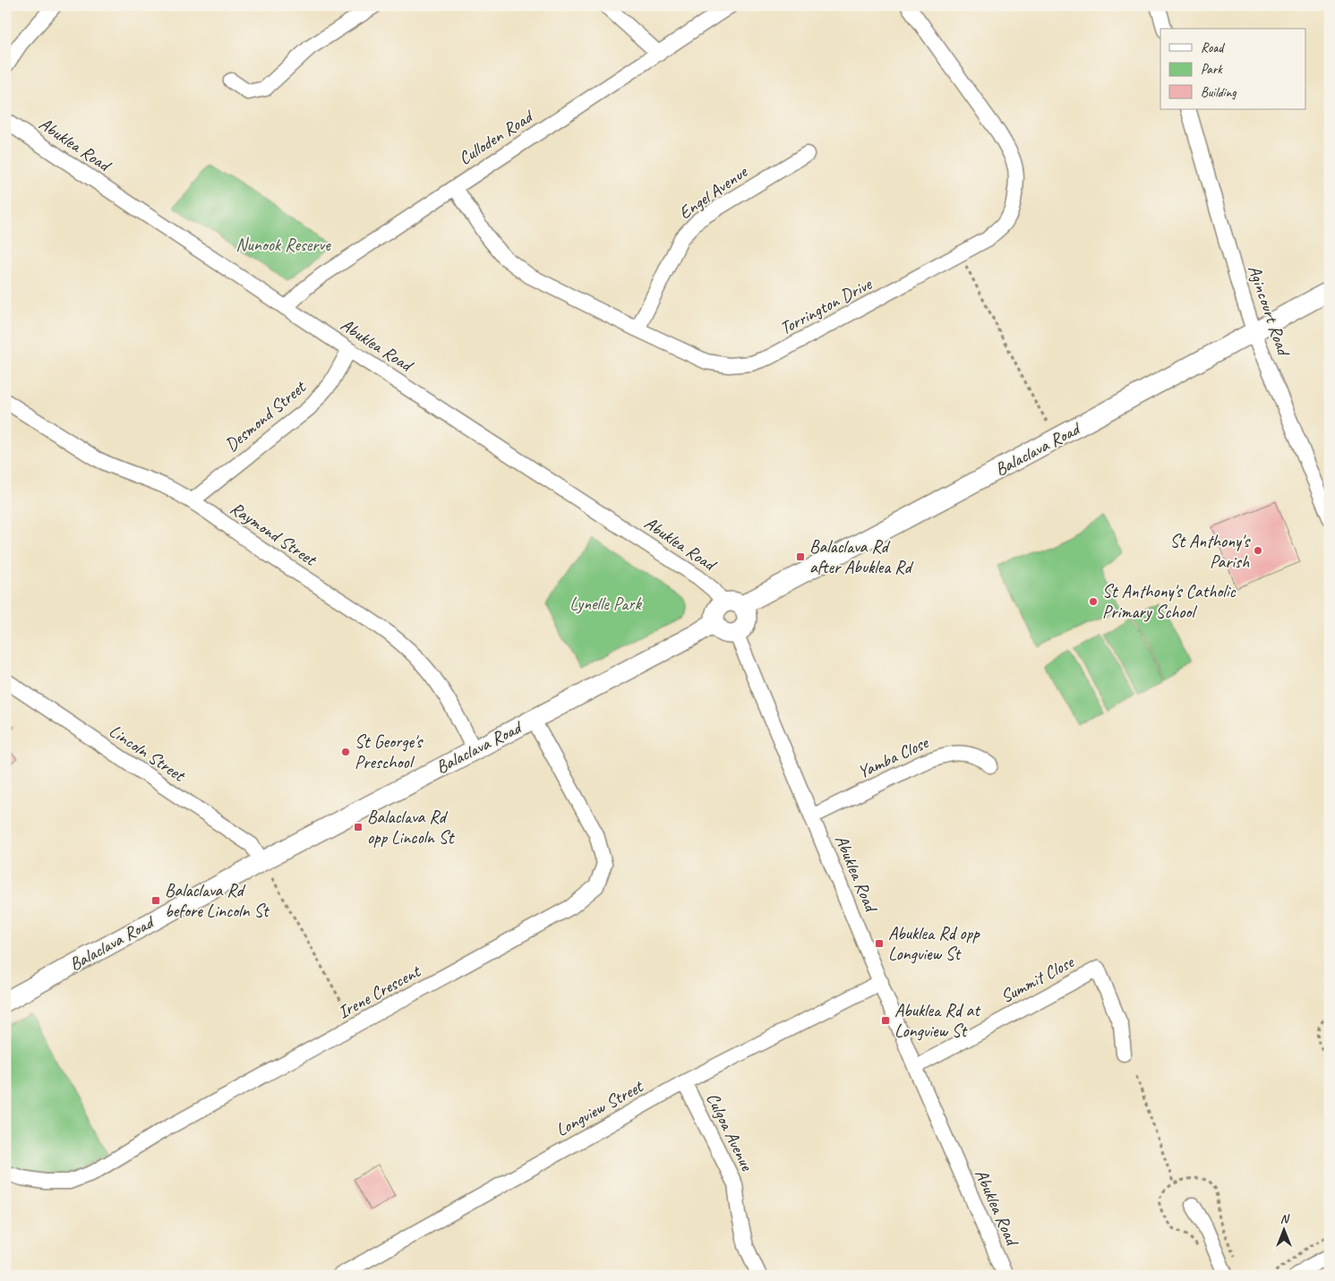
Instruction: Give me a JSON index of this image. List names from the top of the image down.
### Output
{
  "streets": {
    "main road": ["Balaclava Road"],
    "street": [
      "Culloden Road",
      "Abuklea Road",
      "Engel Avenue",
      "Torrington Drive",
      "Agincourt Road",
      "Desmond Street",
      "Raymond Street",
      "Lincoln Street",
      "Yamba Close",
      "Summit Close",
      "Irene Crescent",
      "Longview Street",
      "Culgoa Avenue"
    ]
  },
  "crossings": [
    ["Culloden Road", "Abuklea Road"],
    ["Culloden Road", "Torrington Drive"],
    ["Abuklea Road", "Desmond Street"],
    ["Abuklea Road", "Balaclava Road"],
    ["Abuklea Road", "Yamba Close"],
    ["Abuklea Road", "Summit Close"],
    ["Abuklea Road", "Longview Street"],
    ["Engel Avenue", "Torrington Drive"],
    ["Agincourt Road", "Balaclava Road"],
    ["Desmond Street", "Raymond Street"],
    ["Balaclava Road", "Raymond Street"],
    ["Balaclava Road", "Lincoln Street"],
    ["Balaclava Road", "Irene Crescent"],
    ["Longview Street", "Culgoa Avenue"]
  ],
  "parks": ["Nunook Reserve", "Lynelle Park"],
  "places": {
    "other": ["St Anthony's Parish", "St Anthony's Catholic Primary School", "St George's Preschool"],
    "transit": [
      "Balaclava Rd after Abuklea Rd",
      "Balaclava Rd opp Lincoln St",
      "Balaclava Rd before Lincoln St",
      "Abuklea Rd opp Longview St",
      "Abuklea Rd at Longview St"
    ]
  },
  "legend": ["Road", "Park", "Building"],
  "north": "top"
}
